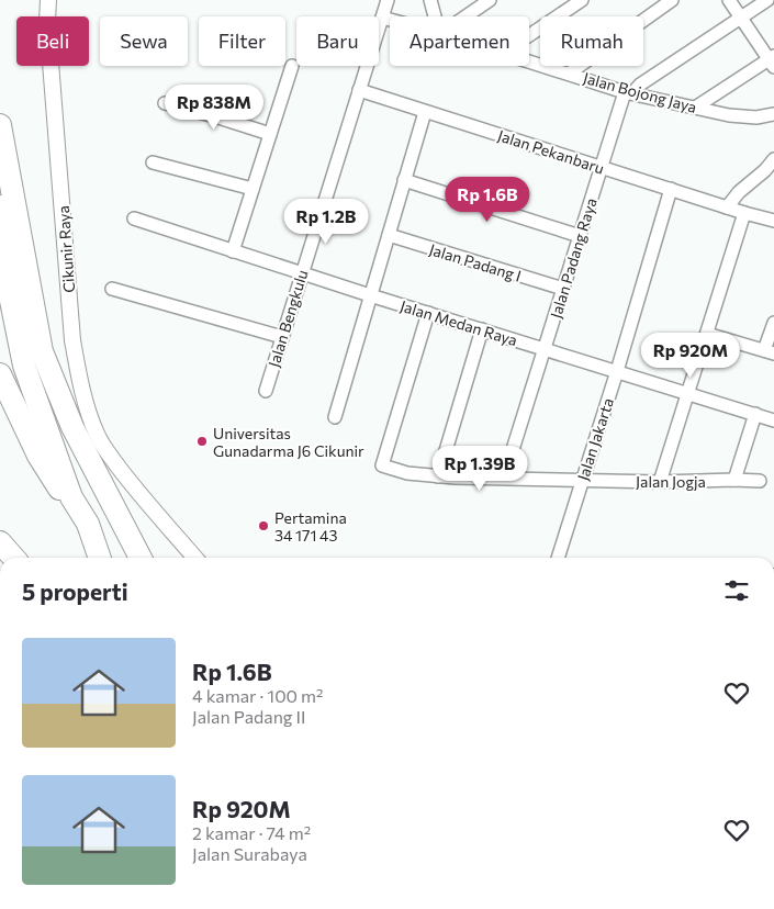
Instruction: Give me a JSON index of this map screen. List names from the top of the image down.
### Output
{
  "streets": {
    "street": [
      "Jalan Bojong Jaya",
      "Jalan Pekanbaru",
      "Cikunir Raya",
      "Jalan Padang Raya",
      "Jalan Padang I",
      "Jalan Bengkulu",
      "Jalan Medan Raya",
      "Jalan Jakarta",
      "Jalan Jogja"
    ]
  },
  "crossings": [
    ["Jalan Bojong Jaya", "Jalan Padang Raya"],
    ["Jalan Bojong Jaya", "Jalan Bengkulu"],
    ["Jalan Pekanbaru", "Jalan Padang Raya"],
    ["Jalan Pekanbaru", "Jalan Bengkulu"],
    ["Jalan Pekanbaru", "Jalan Jakarta"],
    ["Jalan Padang Raya", "Jalan Padang I"],
    ["Jalan Padang Raya", "Jalan Medan Raya"],
    ["Jalan Padang Raya", "Jalan Jogja"],
    ["Jalan Bengkulu", "Jalan Medan Raya"],
    ["Jalan Medan Raya", "Jalan Jakarta"],
    ["Jalan Medan Raya", "Jalan Jogja"],
    ["Jalan Jakarta", "Jalan Jogja"]
  ],
  "places": ["Universitas Gunadarma J6 Cikunir", "Pertamina 34 171 43"],
  "page": {
    "chip": [
      "Beli",
      "Sewa",
      "Filter",
      "Baru",
      "Apartemen",
      "Rumah"
    ],
    "price": [
      "Rp 838M",
      "Rp 1.6B",
      "Rp 1.2B",
      "Rp 920M",
      "Rp 1.39B"
    ],
    "heading": "5 properti",
    "list": [
      {
        "name": "Rp 1.6B",
        "note": "4 kamar · 100 m² · Jalan Padang II"
      },
      {
        "name": "Rp 920M",
        "note": "2 kamar · 74 m² · Jalan Surabaya"
      }
    ]
  }
}
